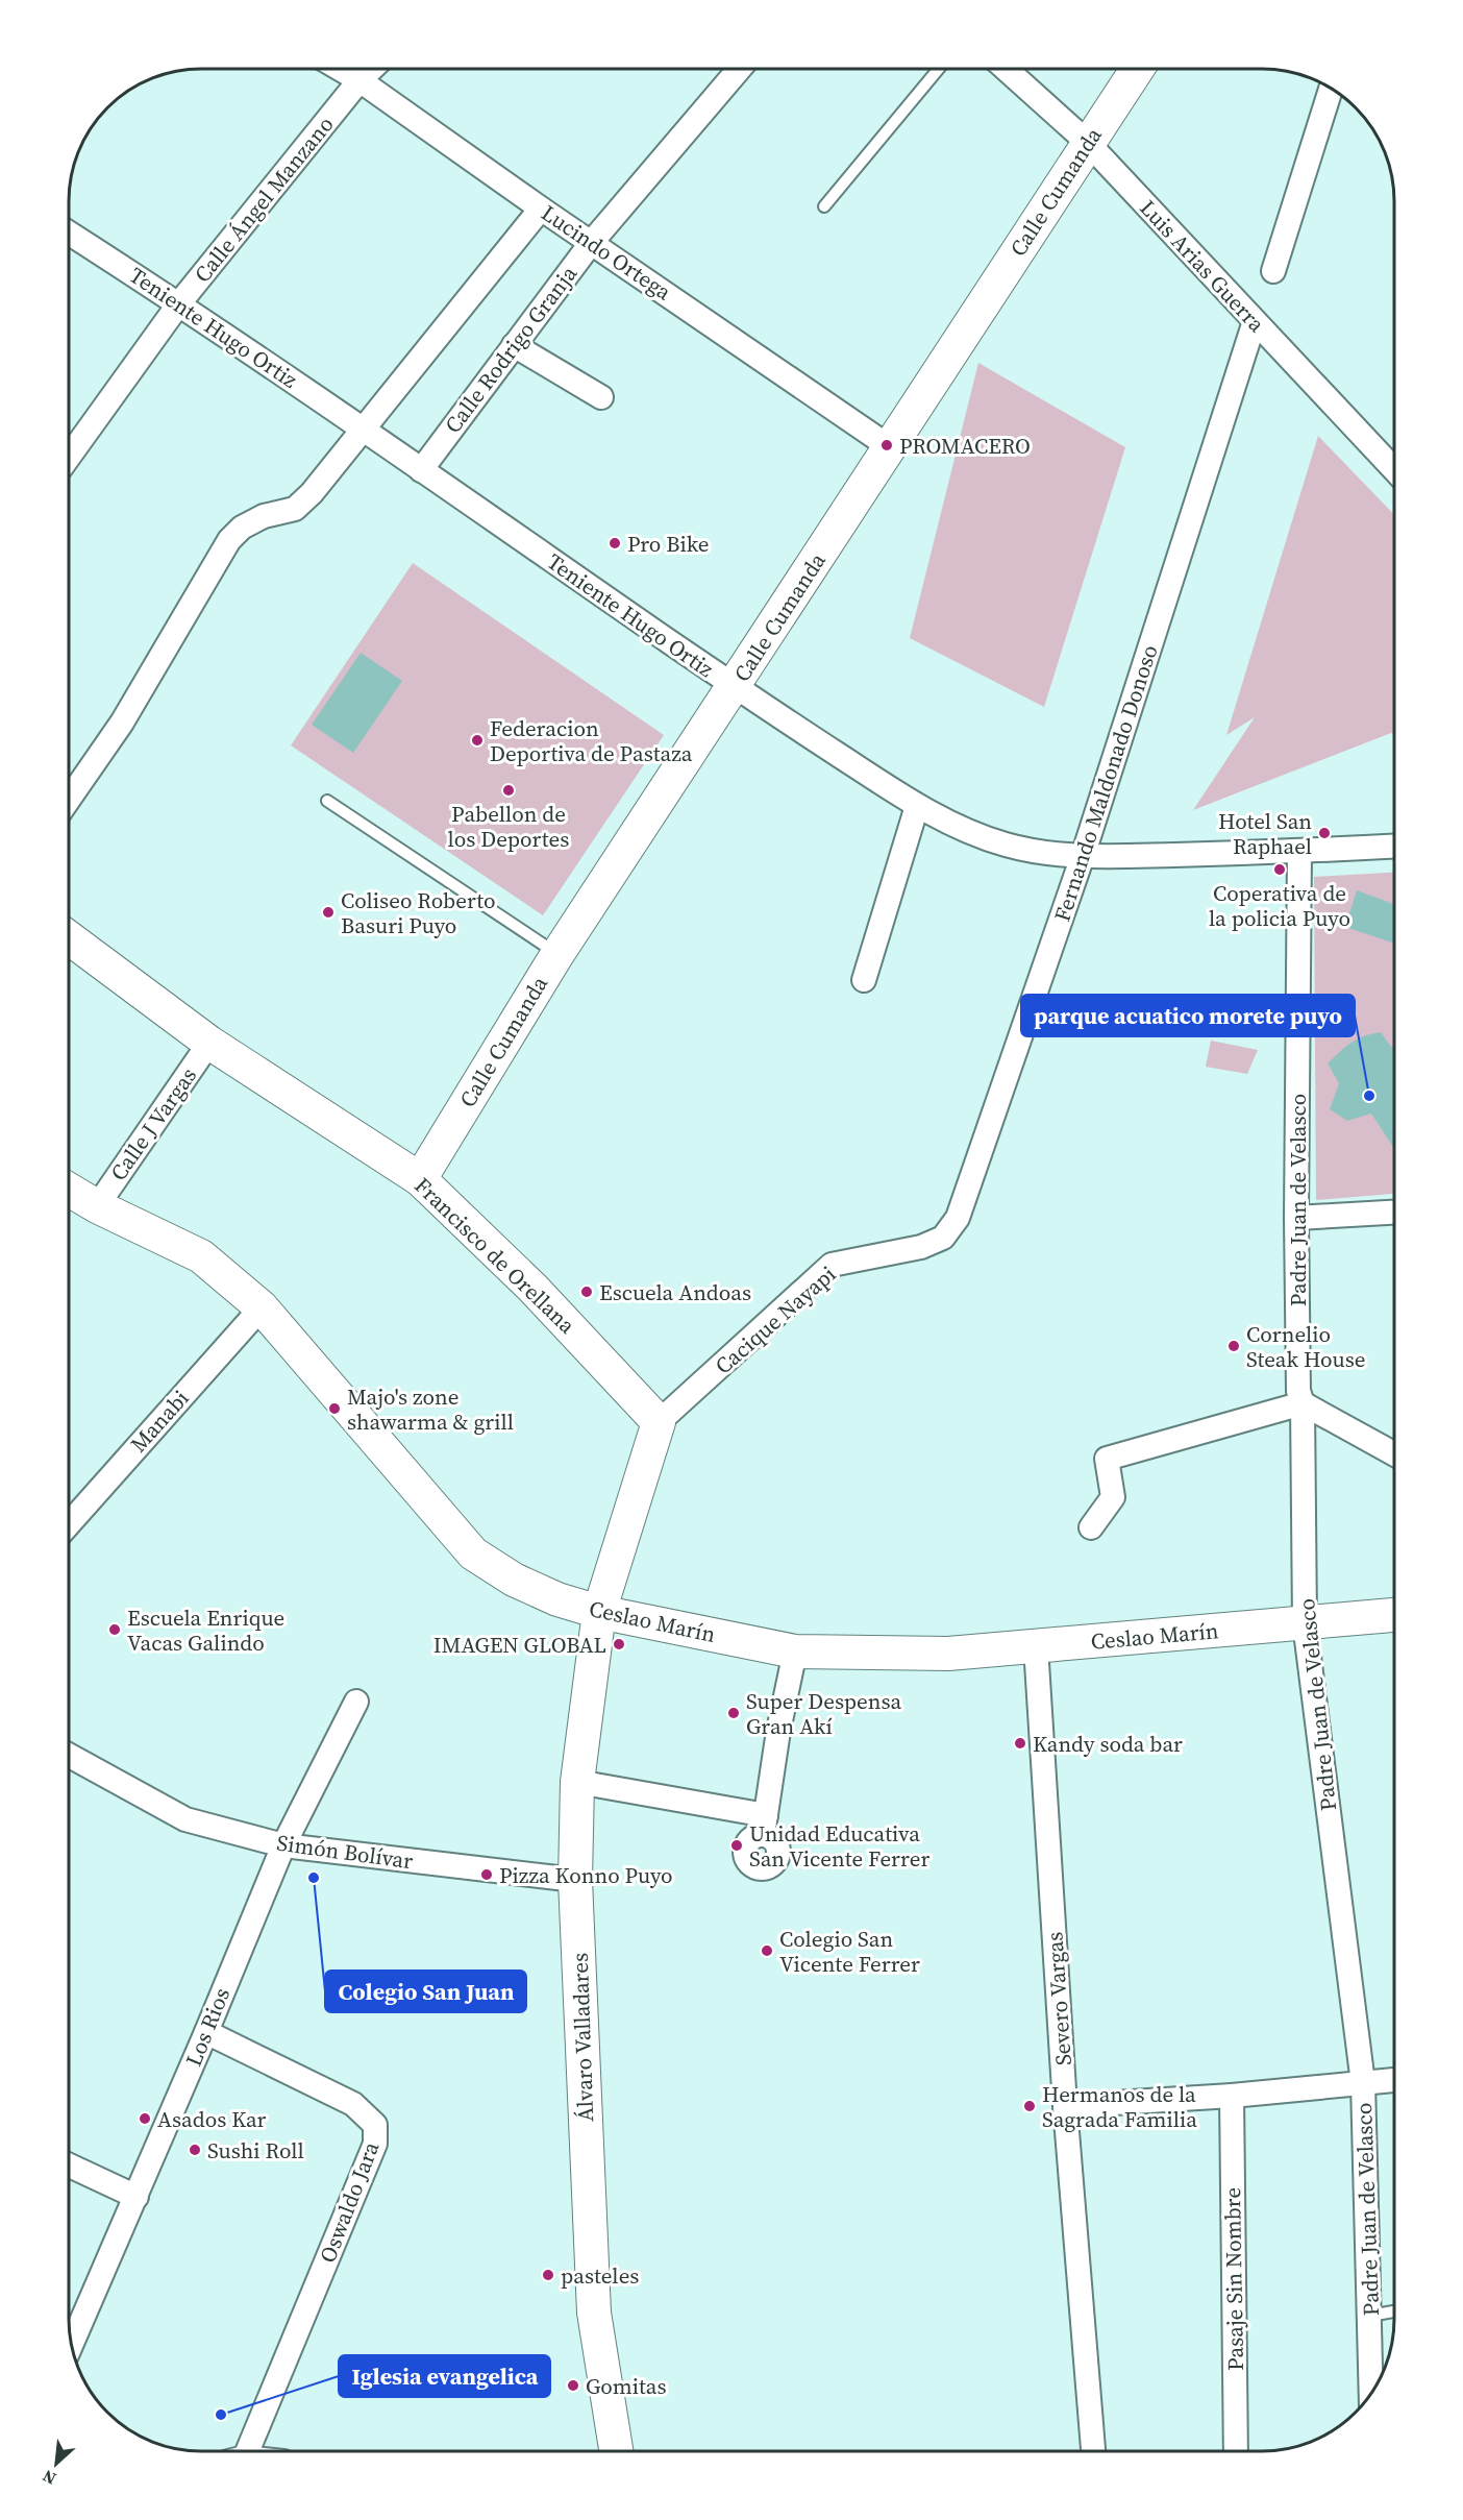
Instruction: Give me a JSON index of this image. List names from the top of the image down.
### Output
{
  "streets": {
    "street": [
      "Calle Cumanda",
      "Calle Ángel Manzano",
      "Lucindo Ortega",
      "Luis Arias Guerra",
      "Teniente Hugo Ortiz",
      "Calle Rodrigo Granja",
      "Fernando Maldonado Donoso",
      "Calle J Vargas",
      "Padre Juan de Velasco",
      "Francisco de Orellana",
      "Cacique Nayapi",
      "Manabi",
      "Ceslao Marín",
      "Simón Bolívar",
      "Severo Vargas",
      "Los Rios",
      "Álvaro Valladares",
      "Oswaldo Jara",
      "Pasaje Sin Nombre"
    ]
  },
  "crossings": [
    ["Calle Cumanda", "Lucindo Ortega"],
    ["Calle Cumanda", "Luis Arias Guerra"],
    ["Calle Cumanda", "Teniente Hugo Ortiz"],
    ["Calle Cumanda", "Francisco de Orellana"],
    ["Calle Ángel Manzano", "Lucindo Ortega"],
    ["Calle Ángel Manzano", "Teniente Hugo Ortiz"],
    ["Lucindo Ortega", "Calle Rodrigo Granja"],
    ["Luis Arias Guerra", "Fernando Maldonado Donoso"],
    ["Teniente Hugo Ortiz", "Calle Rodrigo Granja"],
    ["Teniente Hugo Ortiz", "Fernando Maldonado Donoso"],
    ["Teniente Hugo Ortiz", "Padre Juan de Velasco"],
    ["Fernando Maldonado Donoso", "Cacique Nayapi"],
    ["Calle J Vargas", "Francisco de Orellana"],
    ["Calle J Vargas", "Ceslao Marín"],
    ["Padre Juan de Velasco", "Ceslao Marín"],
    ["Francisco de Orellana", "Cacique Nayapi"],
    ["Manabi", "Ceslao Marín"],
    ["Ceslao Marín", "Severo Vargas"],
    ["Ceslao Marín", "Álvaro Valladares"],
    ["Simón Bolívar", "Los Rios"],
    ["Simón Bolívar", "Álvaro Valladares"],
    ["Los Rios", "Oswaldo Jara"]
  ],
  "places": [
    "PROMACERO",
    "Pro Bike",
    "Federacion Deportiva de Pastaza",
    "Pabellon de los Deportes",
    "Hotel San Raphael",
    "Coperativa de la policia Puyo",
    "Coliseo Roberto Basuri Puyo",
    "parque acuatico morete puyo",
    "Escuela Andoas",
    "Cornelio Steak House",
    "Majo's zone shawarma & grill",
    "Escuela Enrique Vacas Galindo",
    "IMAGEN GLOBAL",
    "Super Despensa Gran Akí",
    "Kandy soda bar",
    "Unidad Educativa San Vicente Ferrer",
    "Pizza Konno Puyo",
    "Colegio San Juan",
    "Colegio San Vicente Ferrer",
    "Hermanos de la Sagrada Familia",
    "Asados Kar",
    "Sushi Roll",
    "pasteles",
    "Gomitas",
    "Iglesia evangelica"
  ],
  "north": "bottom left"
}
